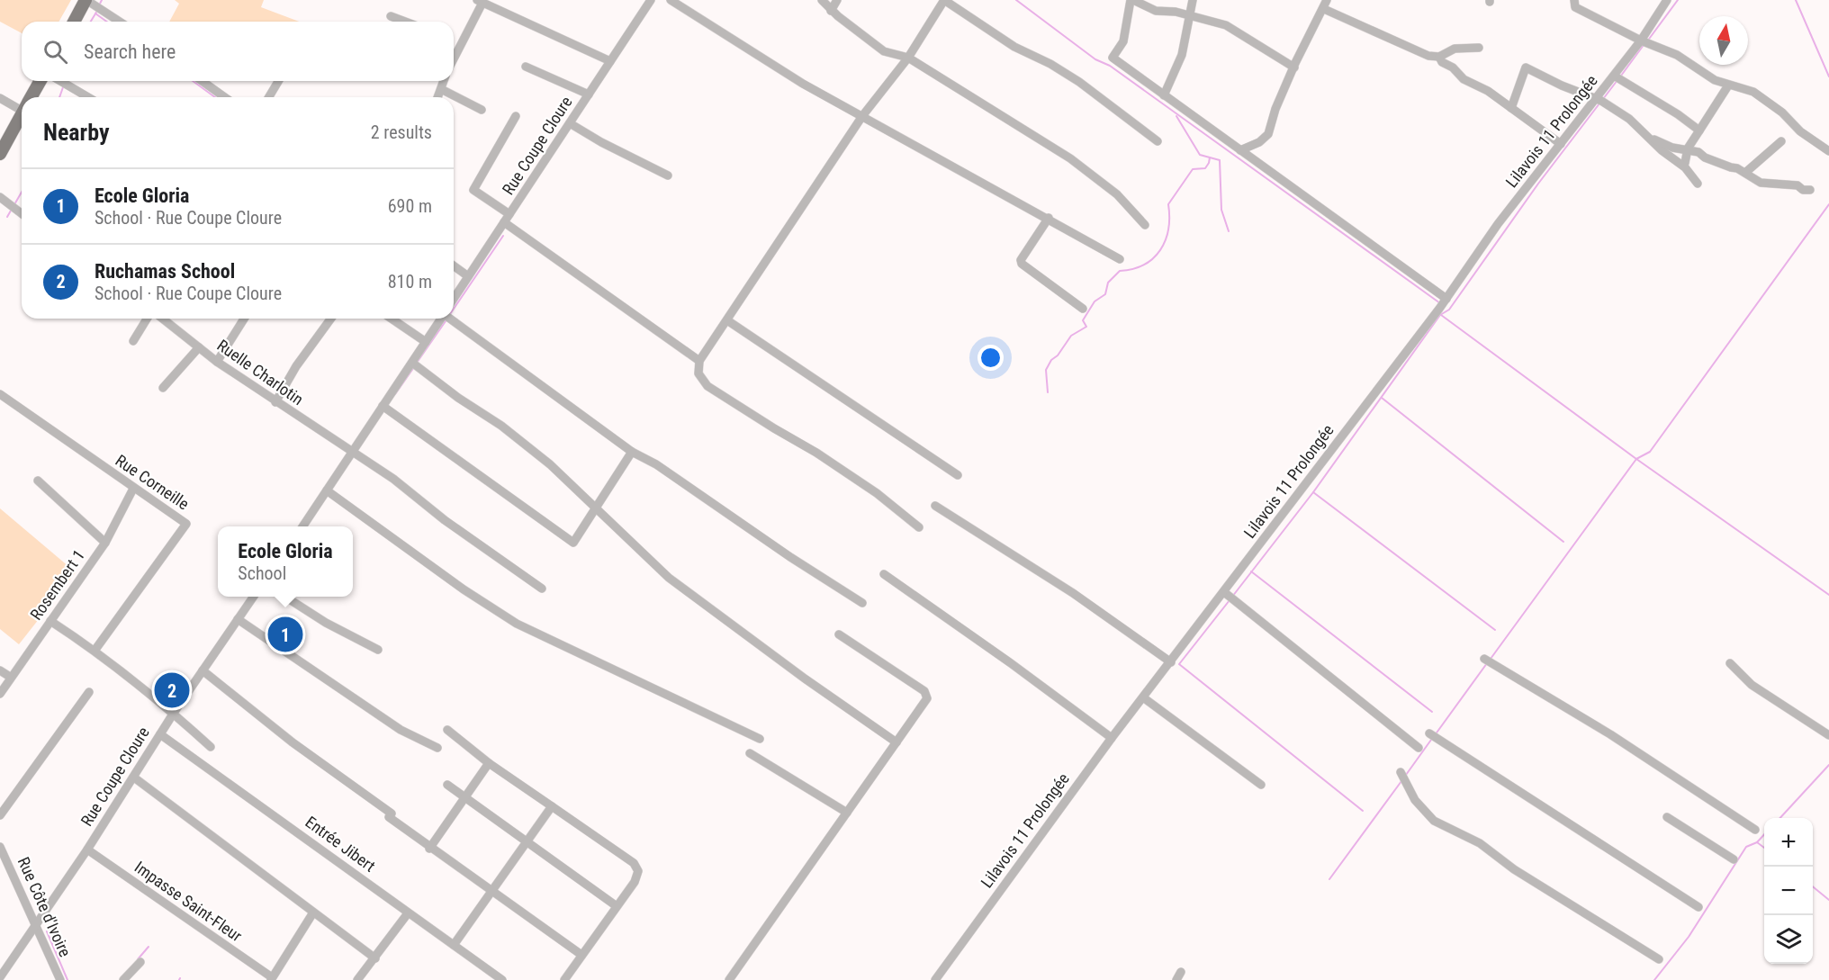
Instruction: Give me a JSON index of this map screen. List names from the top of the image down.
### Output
{
  "streets": {
    "street": [
      "Lilavois 11 Prolongée",
      "Rue Coupe Cloure",
      "Ruelle Charlotin",
      "Rue Corneille",
      "Rosembert 1",
      "Entrée Jibert",
      "Impasse Saint-Fleur",
      "Rue Côte d'Ivoire"
    ]
  },
  "crossings": [
    ["Rue Coupe Cloure", "Ruelle Charlotin"],
    ["Rue Coupe Cloure", "Entrée Jibert"],
    ["Rue Coupe Cloure", "Impasse Saint-Fleur"],
    ["Rue Coupe Cloure", "Rue Côte d'Ivoire"],
    ["Rue Corneille", "Rosembert 1"]
  ],
  "north": "top",
  "page": {
    "search": "Search here",
    "heading": ["Nearby", "2 results"],
    "list": [
      {
        "mark": "1",
        "name": "Ecole Gloria",
        "note": "School · Rue Coupe Cloure",
        "value": "690 m"
      },
      {
        "mark": "2",
        "name": "Ruchamas School",
        "note": "School · Rue Coupe Cloure",
        "value": "810 m"
      }
    ],
    "popup": ["Ecole Gloria", "School"],
    "pins": ["1", "2"],
    "map_buttons": ["+", "−"]
  }
}
